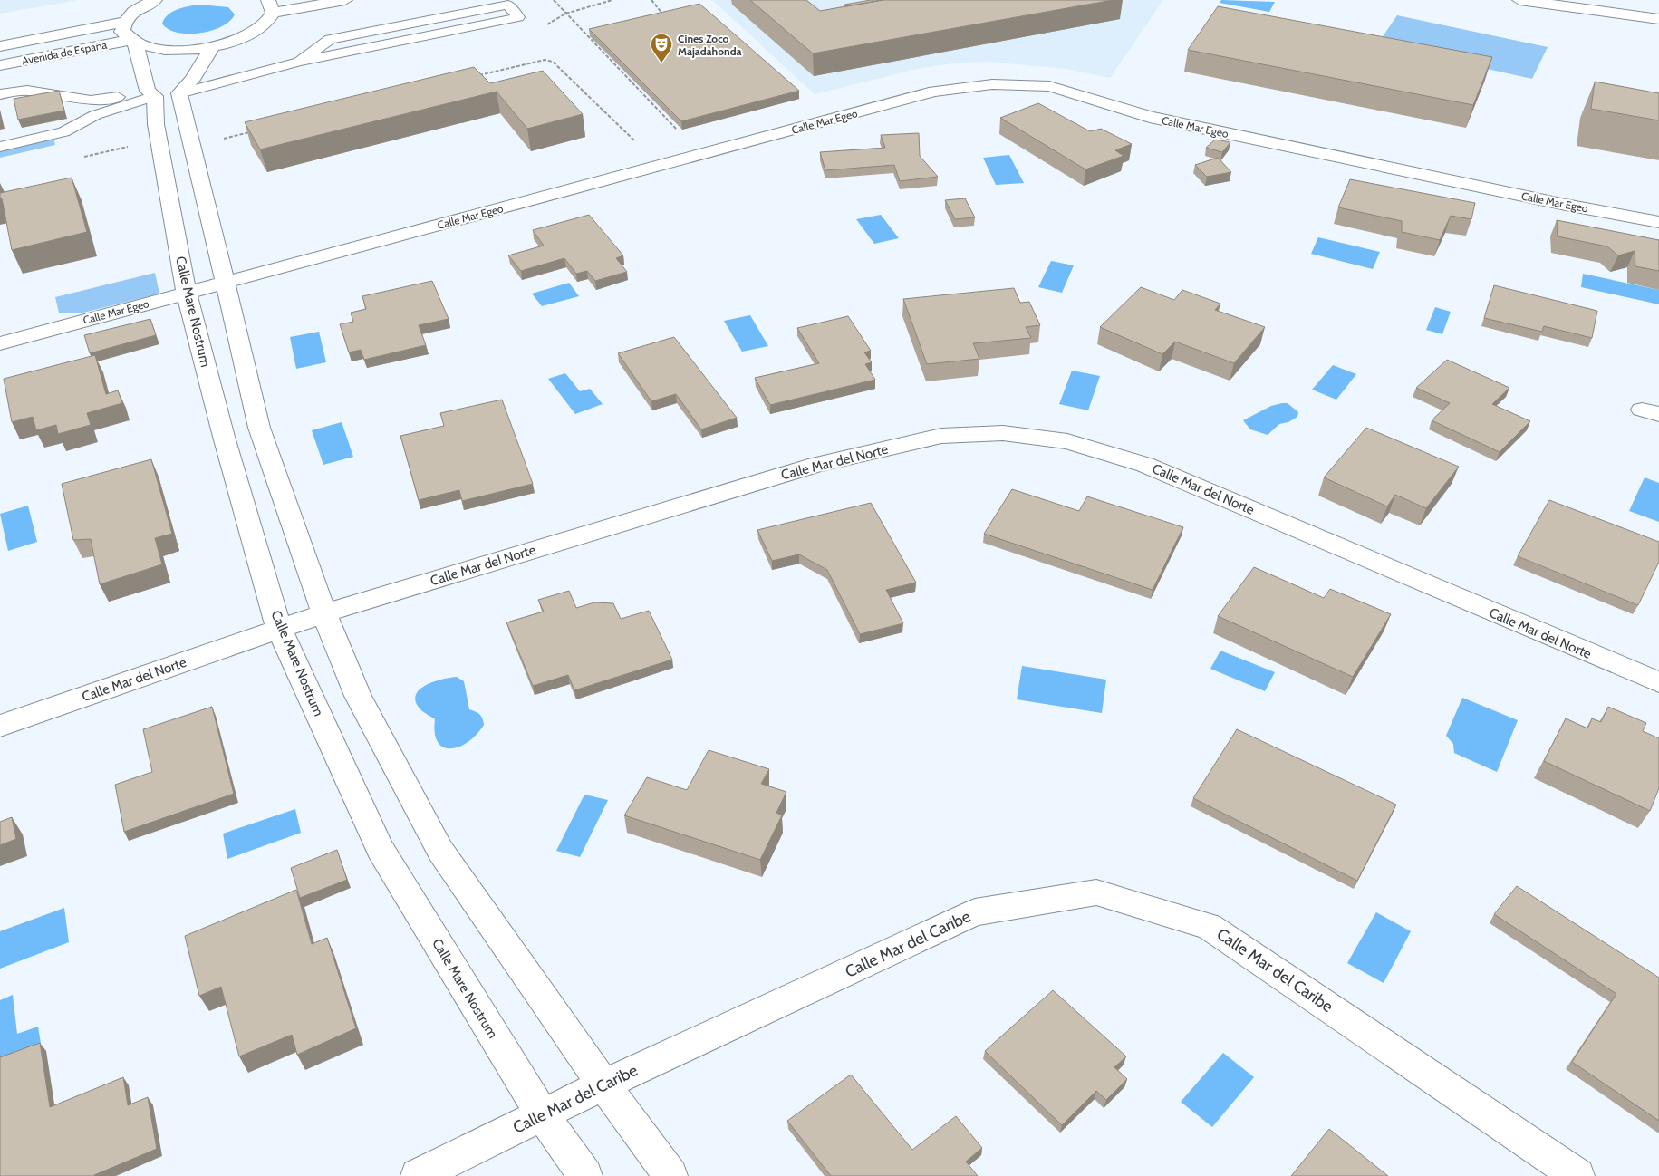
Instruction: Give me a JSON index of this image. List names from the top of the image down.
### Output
{
  "streets": {
    "street": [
      "Avenida de España",
      "Calle Mar Egeo",
      "Calle Mare Nostrum",
      "Calle Mar del Norte",
      "Calle Mar del Caribe"
    ]
  },
  "crossings": [
    ["Avenida de España", "Calle Mare Nostrum"],
    ["Calle Mar Egeo", "Calle Mare Nostrum"],
    ["Calle Mare Nostrum", "Calle Mar del Norte"],
    ["Calle Mare Nostrum", "Calle Mar del Caribe"]
  ],
  "places": {
    "theatre": ["Cines Zoco Majadahonda"]
  }
}
